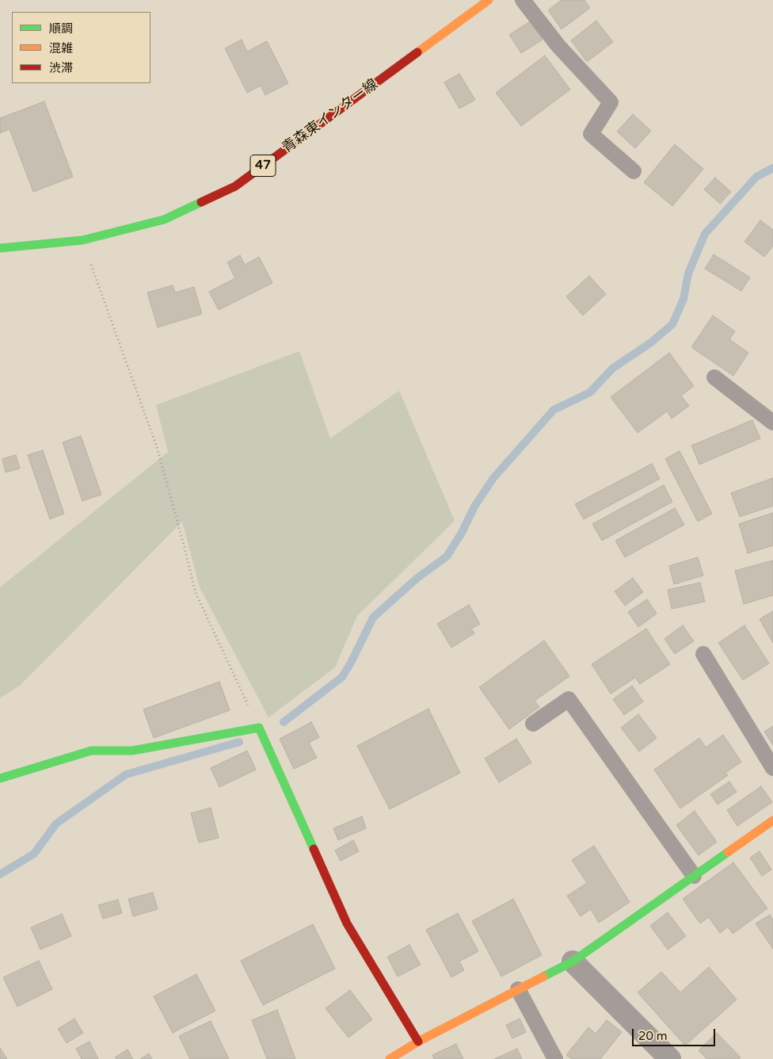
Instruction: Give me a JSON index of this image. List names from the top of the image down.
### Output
{
  "streets": {
    "street": ["青森東インター線", "47"]
  },
  "legend": ["順調", "混雑", "渋滞"],
  "scale_bar": "20 m"
}
